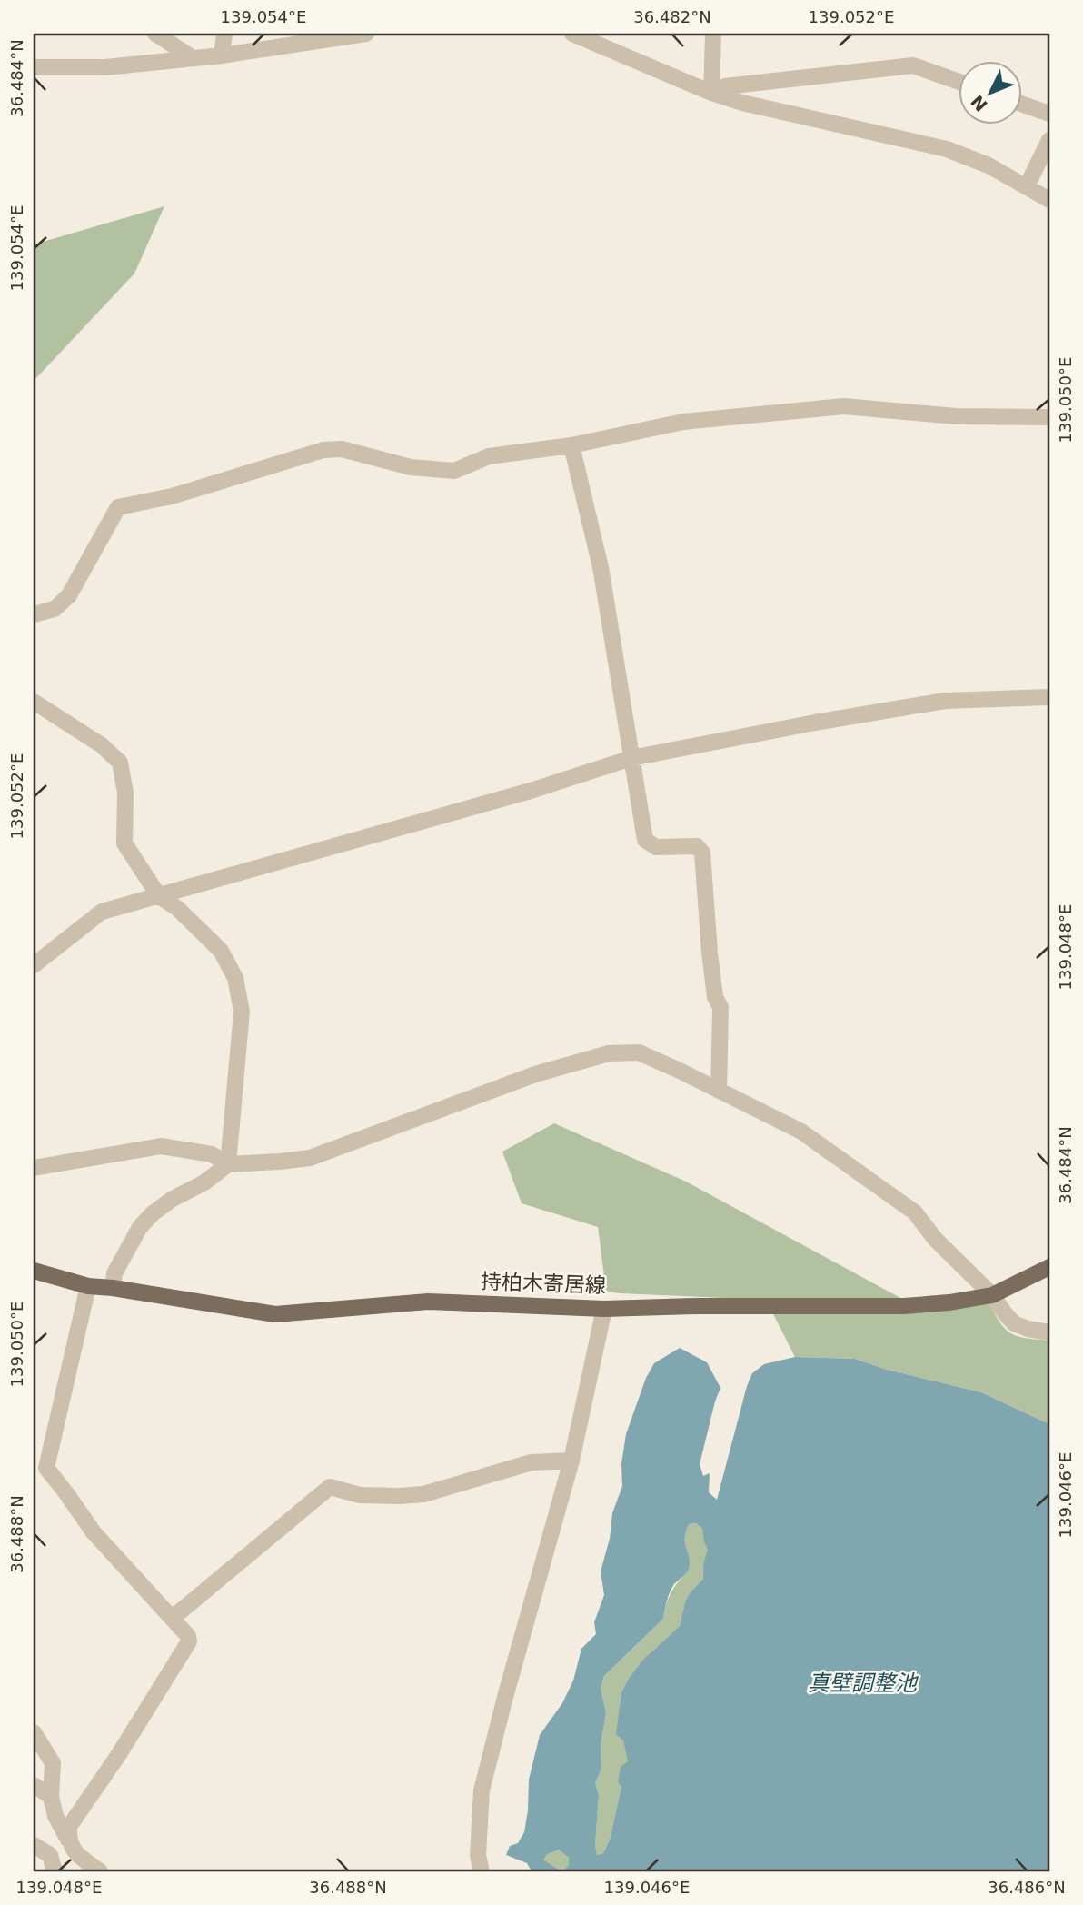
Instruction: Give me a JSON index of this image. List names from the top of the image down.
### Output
{
  "streets": {
    "main road": ["持柏木寄居線"]
  },
  "water": ["真壁調整池"],
  "north": "bottom left",
  "coordinates": [
    "139.054°E",
    "36.482°N",
    "139.052°E",
    "36.484°N",
    "139.050°E",
    "139.048°E",
    "139.046°E",
    "36.488°N",
    "36.486°N"
  ]
}
